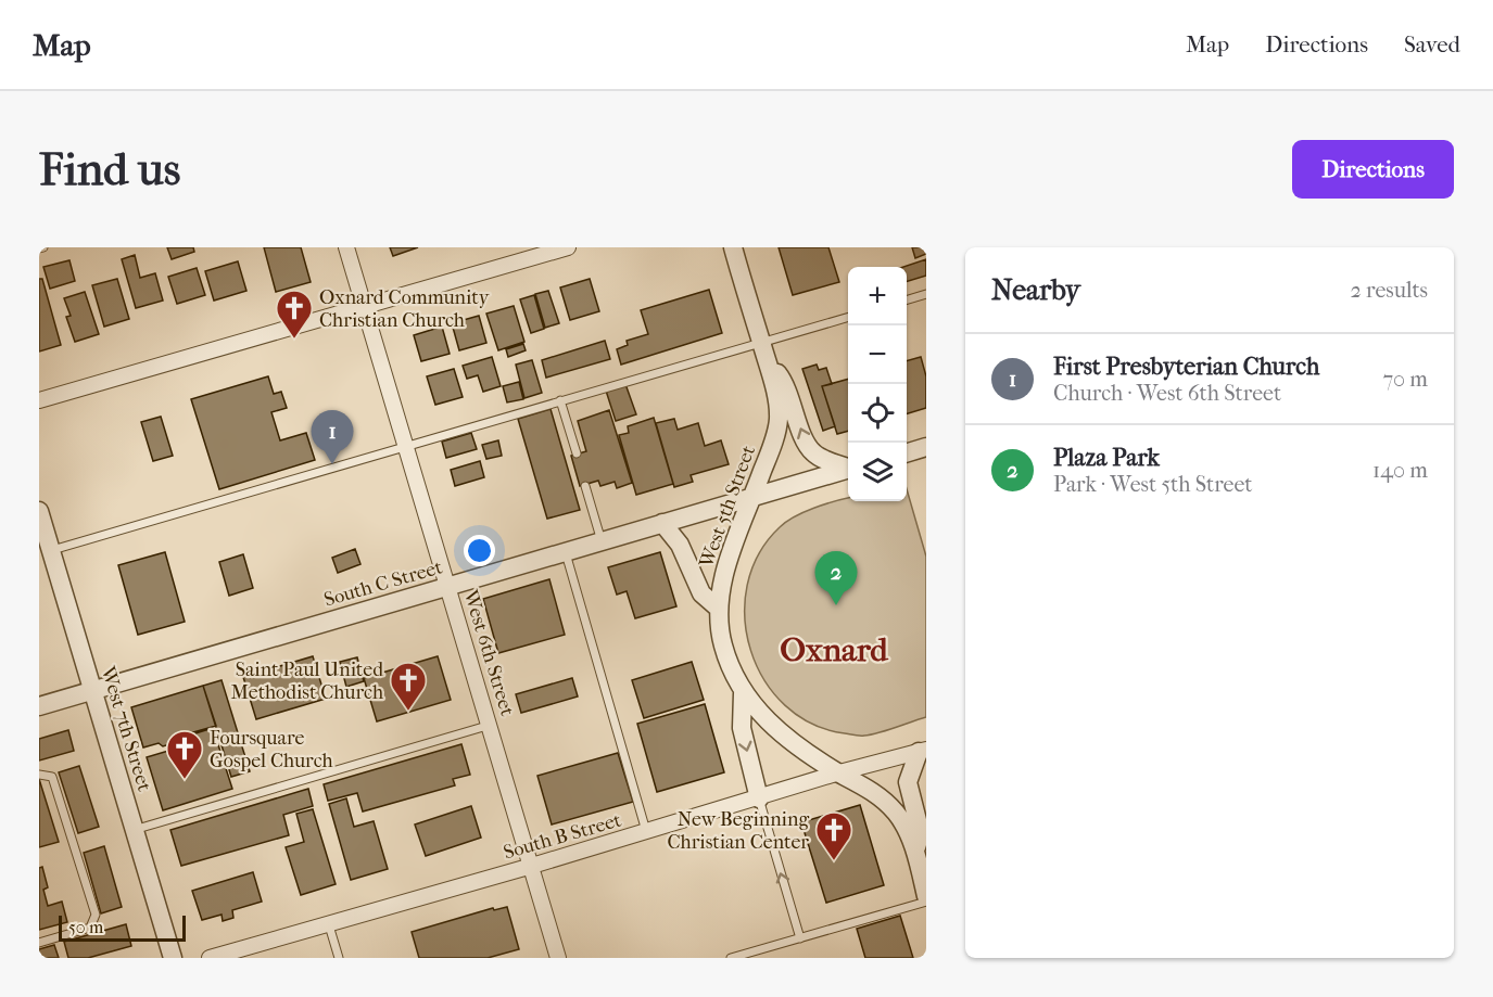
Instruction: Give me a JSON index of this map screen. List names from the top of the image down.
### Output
{
  "streets": {
    "street": [
      "West 5th Street",
      "South C Street",
      "West 6th Street",
      "West 7th Street",
      "South B Street"
    ]
  },
  "crossings": [
    ["West 5th Street", "South C Street"],
    ["West 5th Street", "South B Street"],
    ["South C Street", "West 6th Street"],
    ["South C Street", "West 7th Street"],
    ["West 6th Street", "South B Street"]
  ],
  "districts": ["Oxnard"],
  "places": {
    "church": [
      "Oxnard Community Christian Church",
      "Saint Paul United Methodist Church",
      "Foursquare Gospel Church",
      "New Beginning Christian Center"
    ]
  },
  "scale_bar": "50 m",
  "page": {
    "header": "Map",
    "nav": ["Map", "Directions", "Saved"],
    "buttons": "Directions",
    "title": "Find us",
    "heading": ["Nearby", "2 results"],
    "map_buttons": ["+", "−"],
    "list": [
      {
        "mark": "1",
        "name": "First Presbyterian Church",
        "note": "Church · West 6th Street",
        "value": "70 m"
      },
      {
        "mark": "2",
        "name": "Plaza Park",
        "note": "Park · West 5th Street",
        "value": "140 m"
      }
    ],
    "pins": ["1", "2"],
    "scale": "50 m"
  }
}
